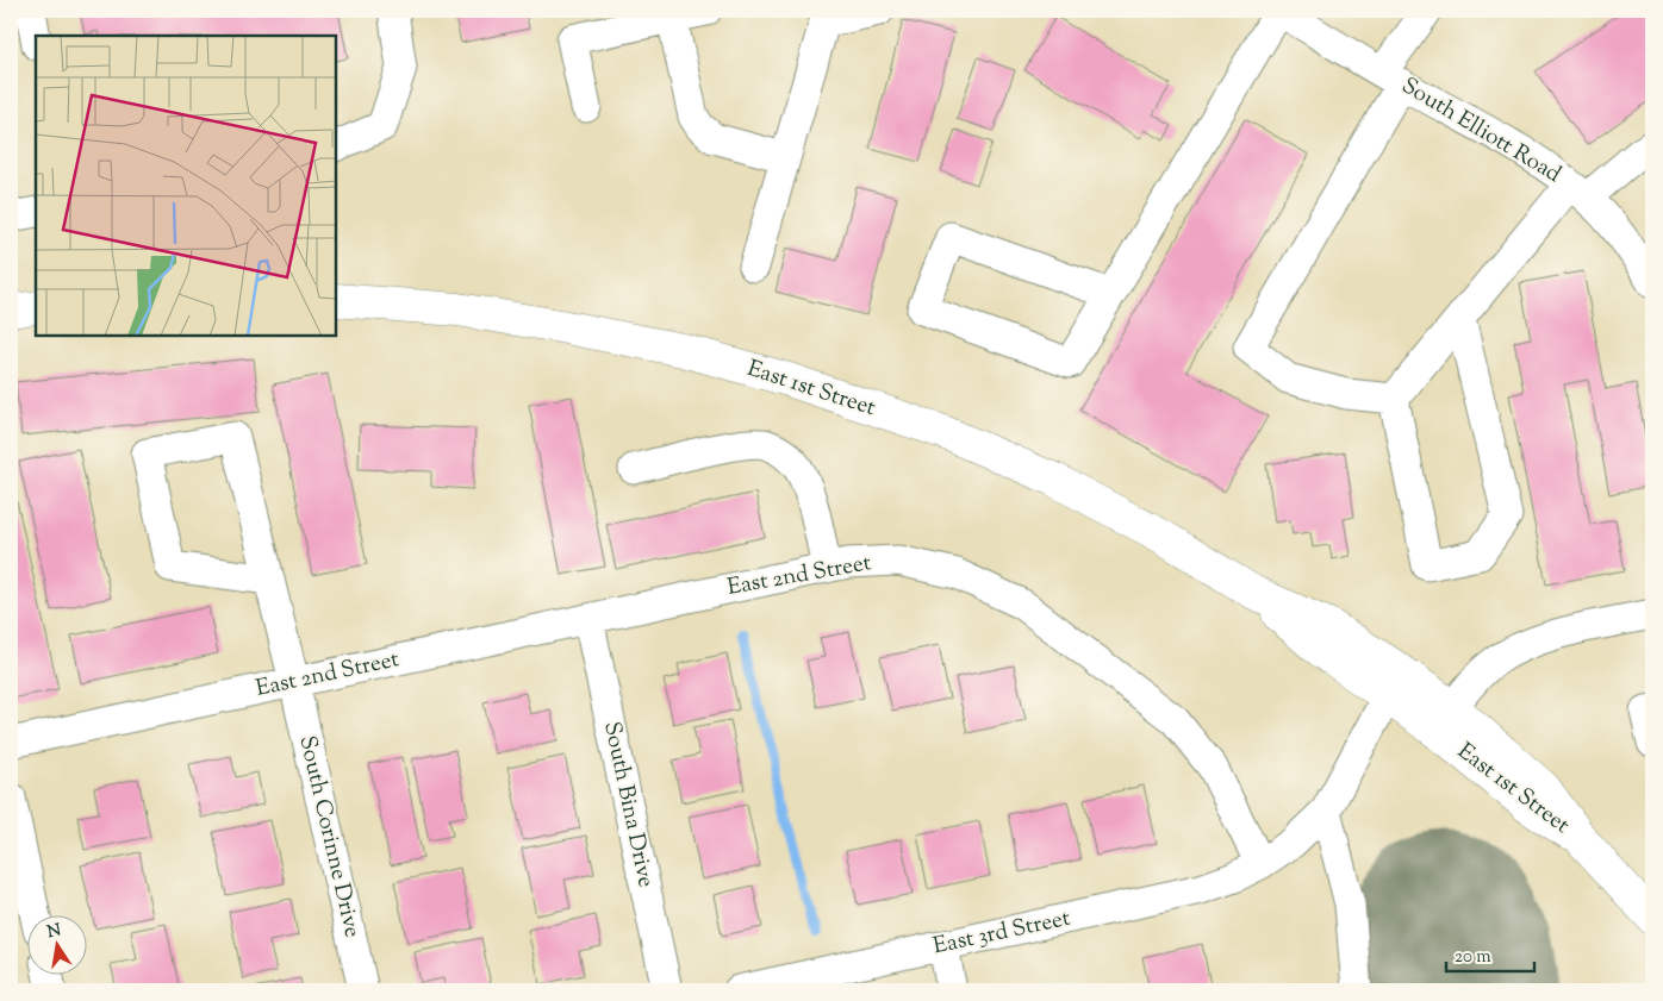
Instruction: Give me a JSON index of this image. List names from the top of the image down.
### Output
{
  "streets": {
    "main road": ["East 1st Street"],
    "street": [
      "South Elliott Road",
      "East 2nd Street",
      "South Bina Drive",
      "South Corinne Drive",
      "East 3rd Street"
    ]
  },
  "crossings": [
    ["East 2nd Street", "South Bina Drive"],
    ["East 2nd Street", "South Corinne Drive"],
    ["East 2nd Street", "East 3rd Street"]
  ],
  "scale_bar": "20 m",
  "north": "top"
}
